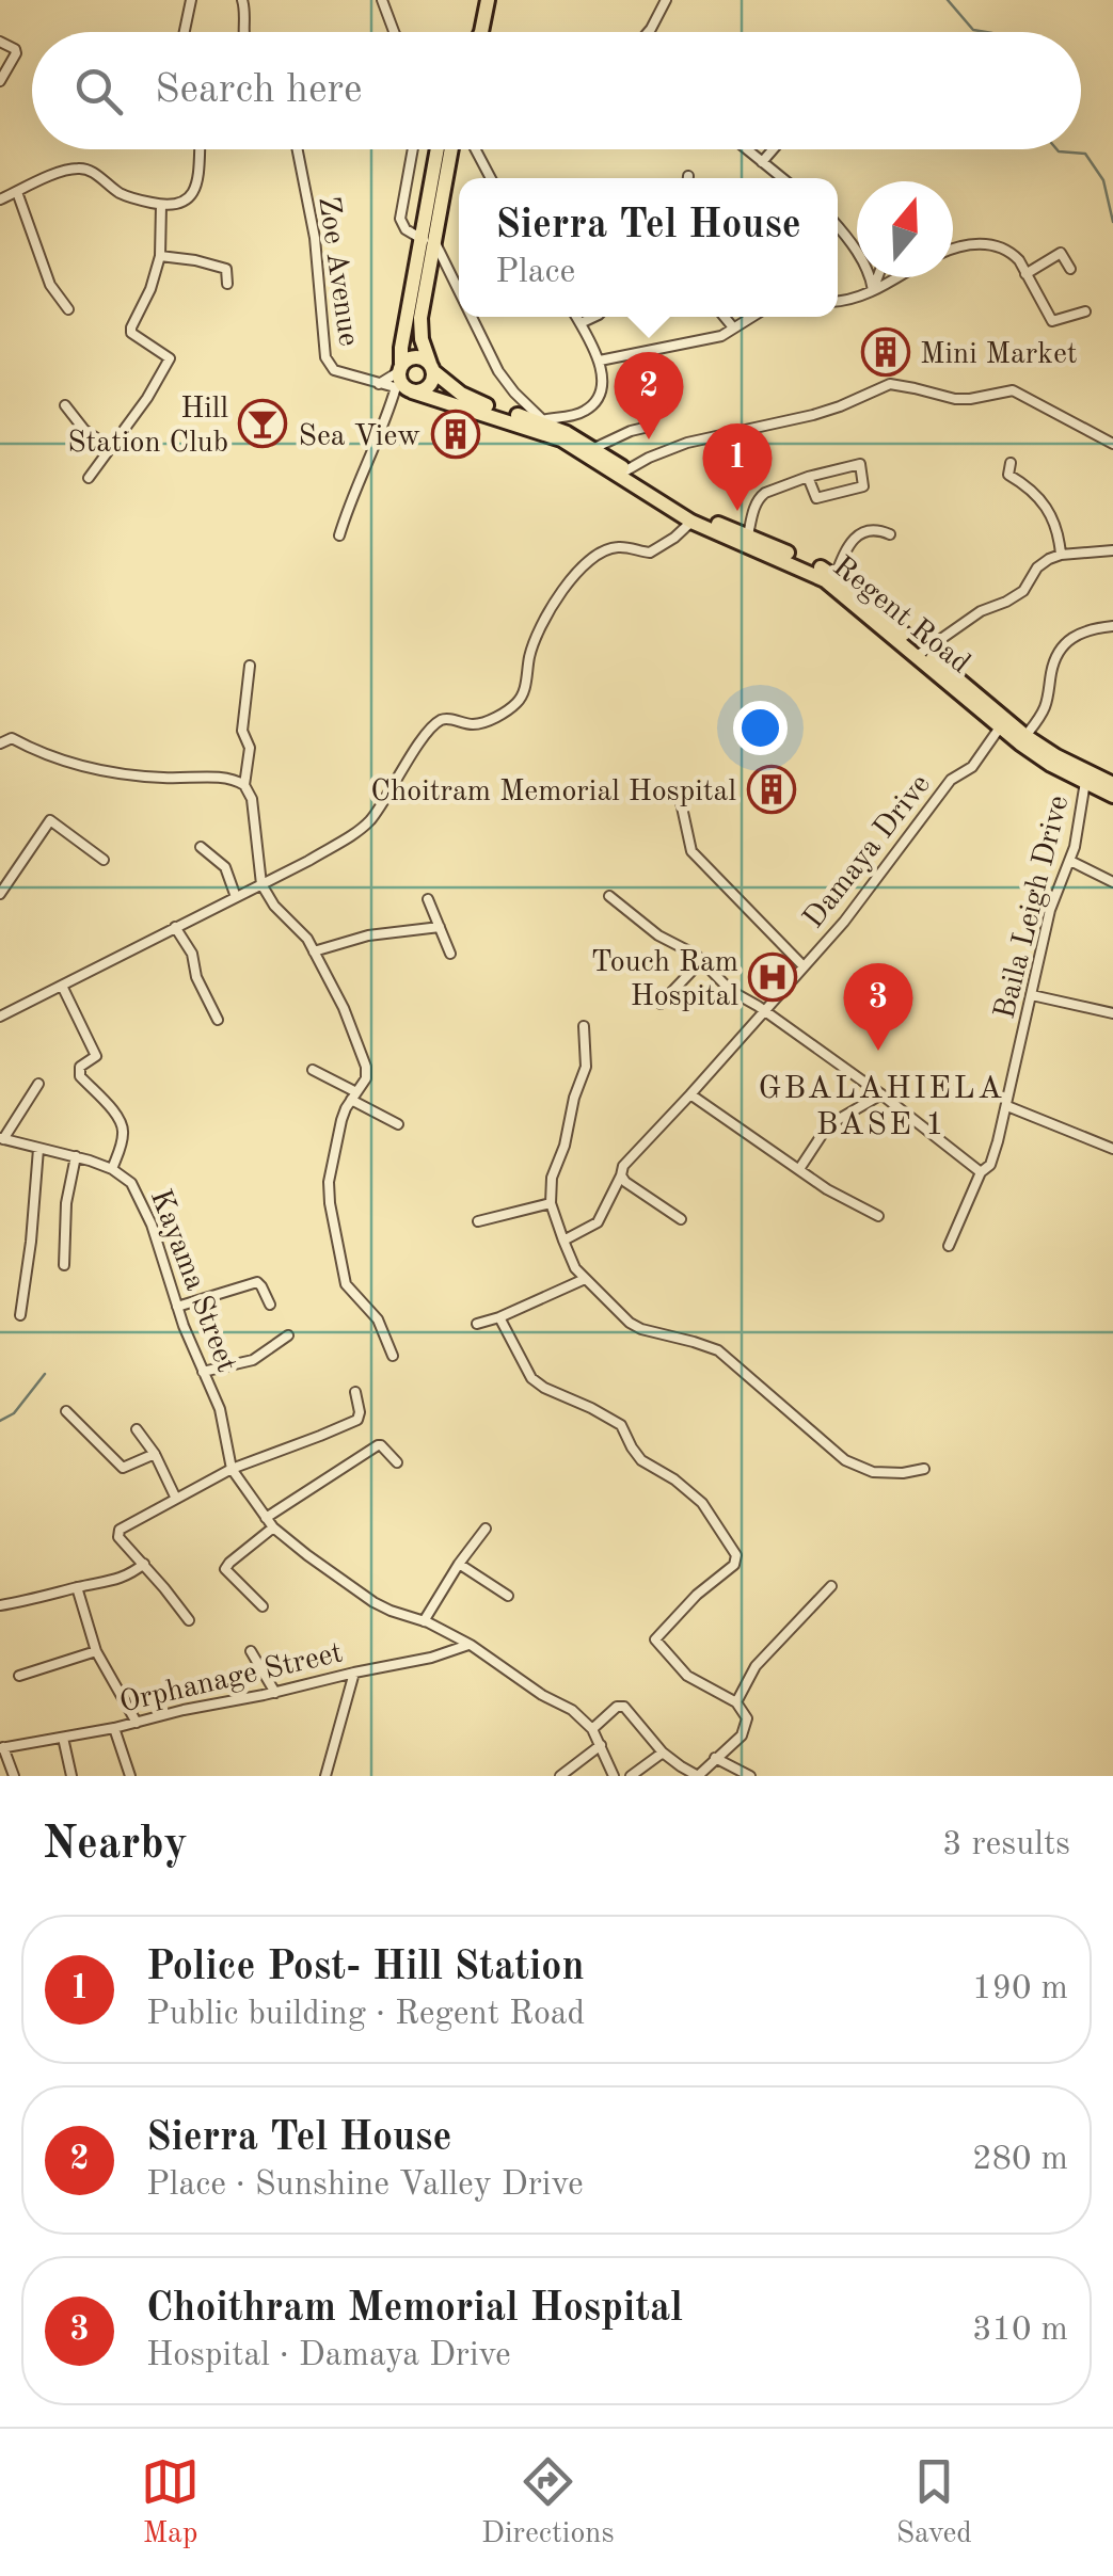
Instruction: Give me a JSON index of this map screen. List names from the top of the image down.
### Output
{
  "streets": {
    "main road": ["Regent Road"],
    "street": [
      "Zoe Avenue",
      "Damaya Drive",
      "Baila Leigh Drive",
      "Kayama Street",
      "Orphanage Street"
    ]
  },
  "crossings": [
    ["Zoe Avenue", "Regent Road"],
    ["Regent Road", "Damaya Drive"],
    ["Regent Road", "Baila Leigh Drive"]
  ],
  "districts": ["GBALAHIELA BASE 1"],
  "places": {
    "building": ["Mini Market", "Sea View", "Choitram Memorial Hospital"],
    "bar": ["Hill Station Club"],
    "hospital": ["Touch Ram Hospital"]
  },
  "north": "top",
  "page": {
    "search": "Search here",
    "popup": ["Sierra Tel House", "Place"],
    "pins": ["2", "1", "3"],
    "heading": ["Nearby", "3 results"],
    "list": [
      {
        "mark": "1",
        "name": "Police Post- Hill Station",
        "note": "Public building · Regent Road",
        "value": "190 m"
      },
      {
        "mark": "2",
        "name": "Sierra Tel House",
        "note": "Place · Sunshine Valley Drive",
        "value": "280 m"
      },
      {
        "mark": "3",
        "name": "Choithram Memorial Hospital",
        "note": "Hospital · Damaya Drive",
        "value": "310 m"
      }
    ],
    "nav": ["Map", "Directions", "Saved"]
  }
}
